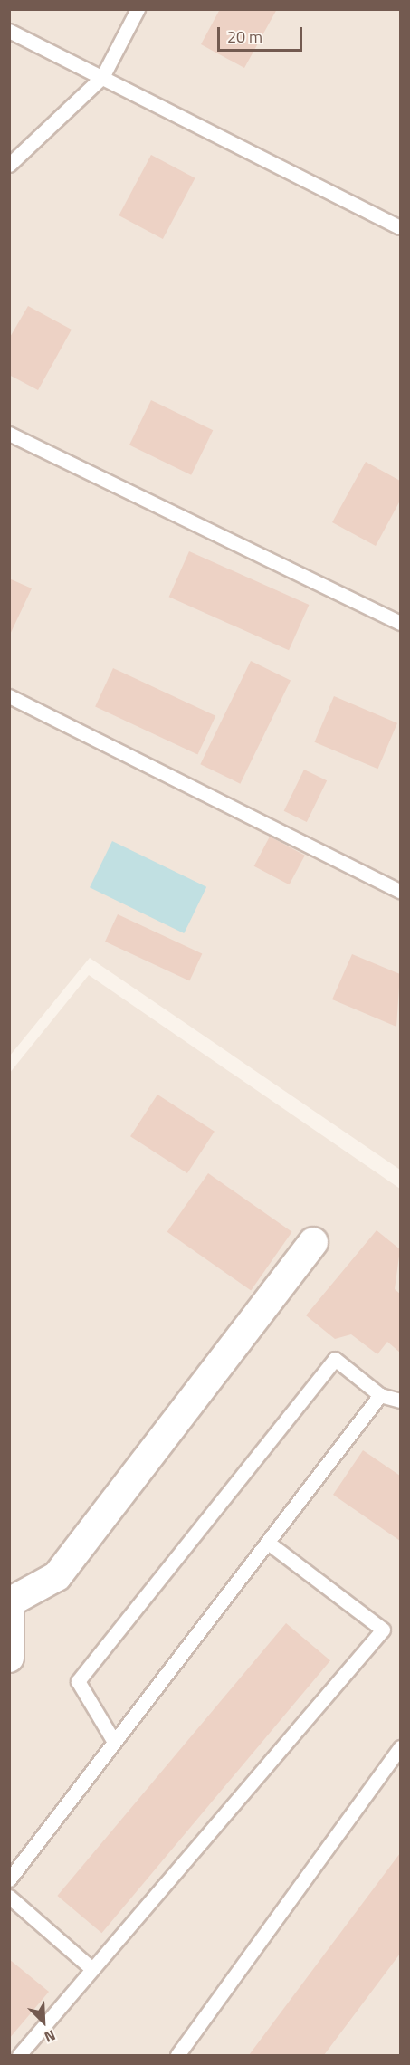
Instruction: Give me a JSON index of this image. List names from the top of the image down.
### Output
{
  "scale_bar": "20 m",
  "north": "bottom right"
}
